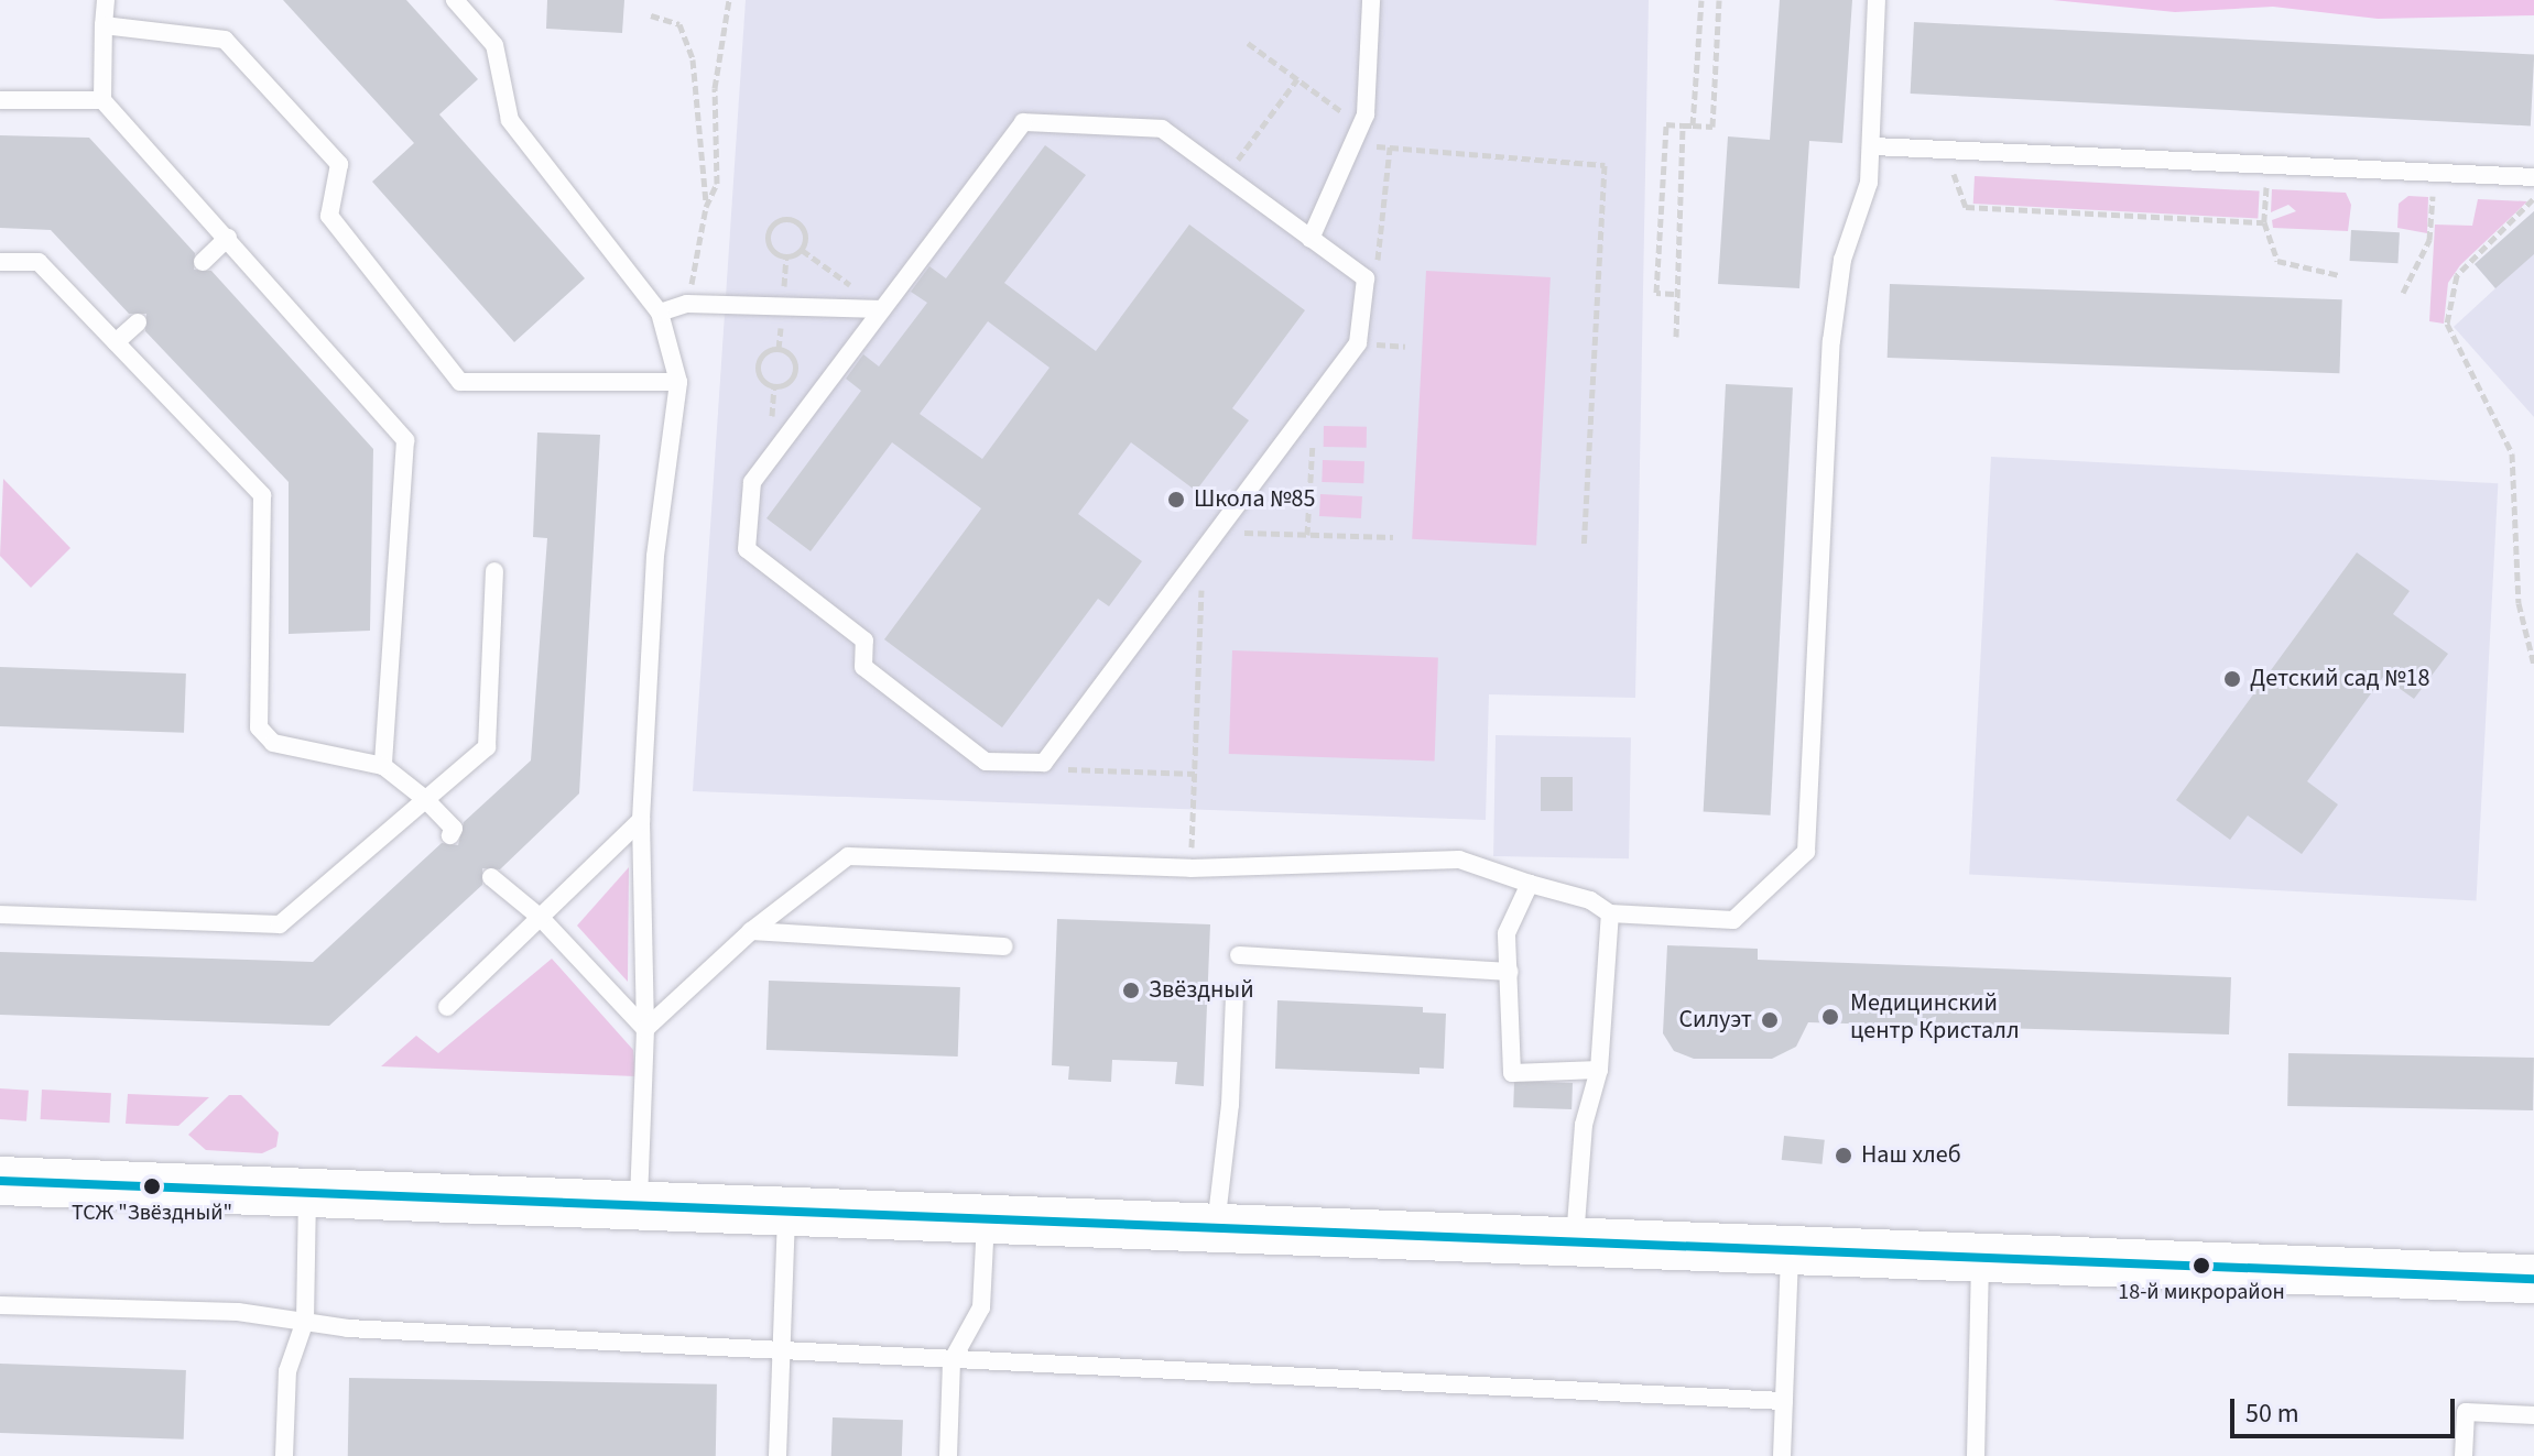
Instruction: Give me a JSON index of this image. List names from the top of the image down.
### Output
{
  "places": [
    "Школа №85",
    "Детский сад №18",
    "Звёздный",
    "Медицинский центр Кристалл",
    "Силуэт",
    "Наш хлеб",
    "ТСЖ \"Звёздный\"",
    "18-й микрорайон"
  ],
  "scale_bar": "50 m"
}
